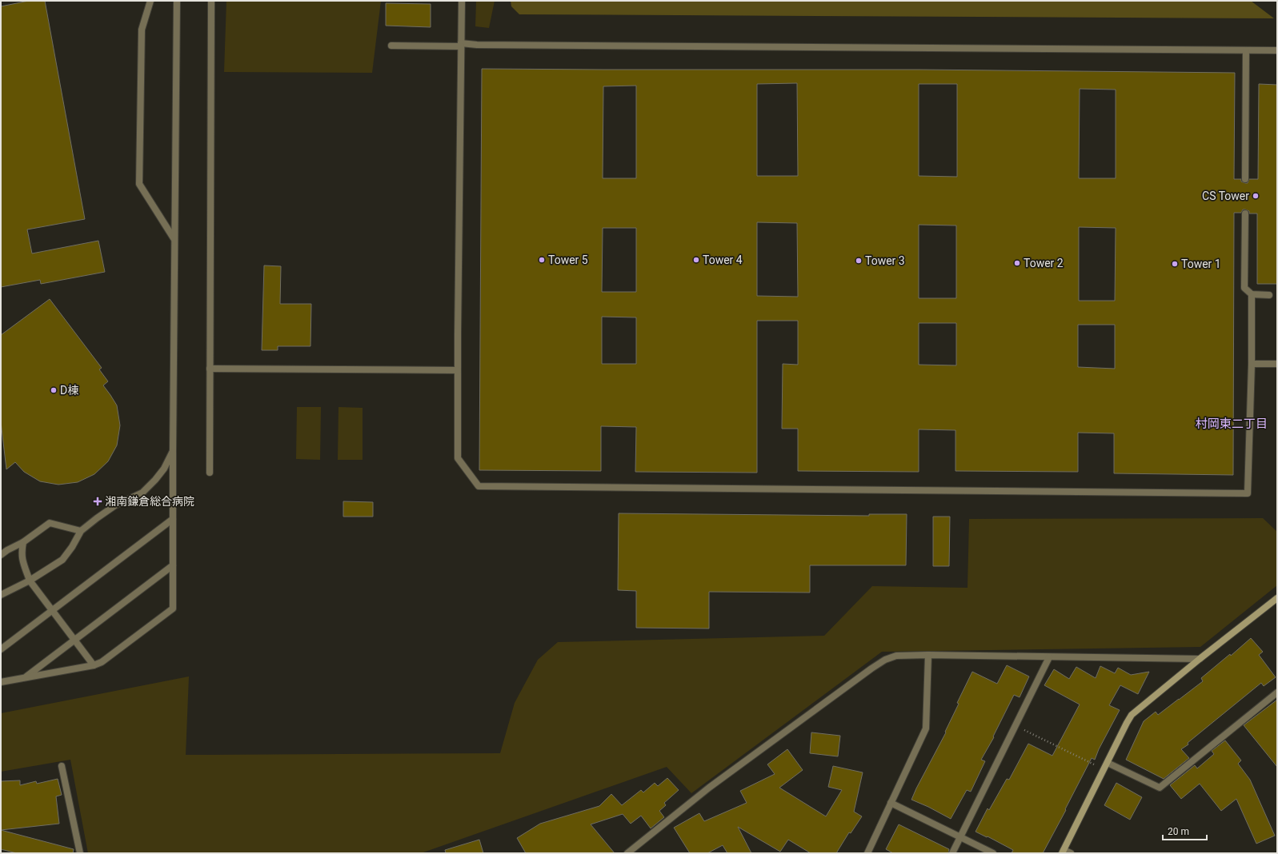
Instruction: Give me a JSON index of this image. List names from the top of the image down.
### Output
{
  "districts": ["村岡東二丁目"],
  "places": {
    "other": [
      "CS Tower",
      "Tower 5",
      "Tower 4",
      "Tower 3",
      "Tower 2",
      "Tower 1",
      "D棟"
    ],
    "health": ["湘南鎌倉総合病院"]
  },
  "scale_bar": "20 m"
}
